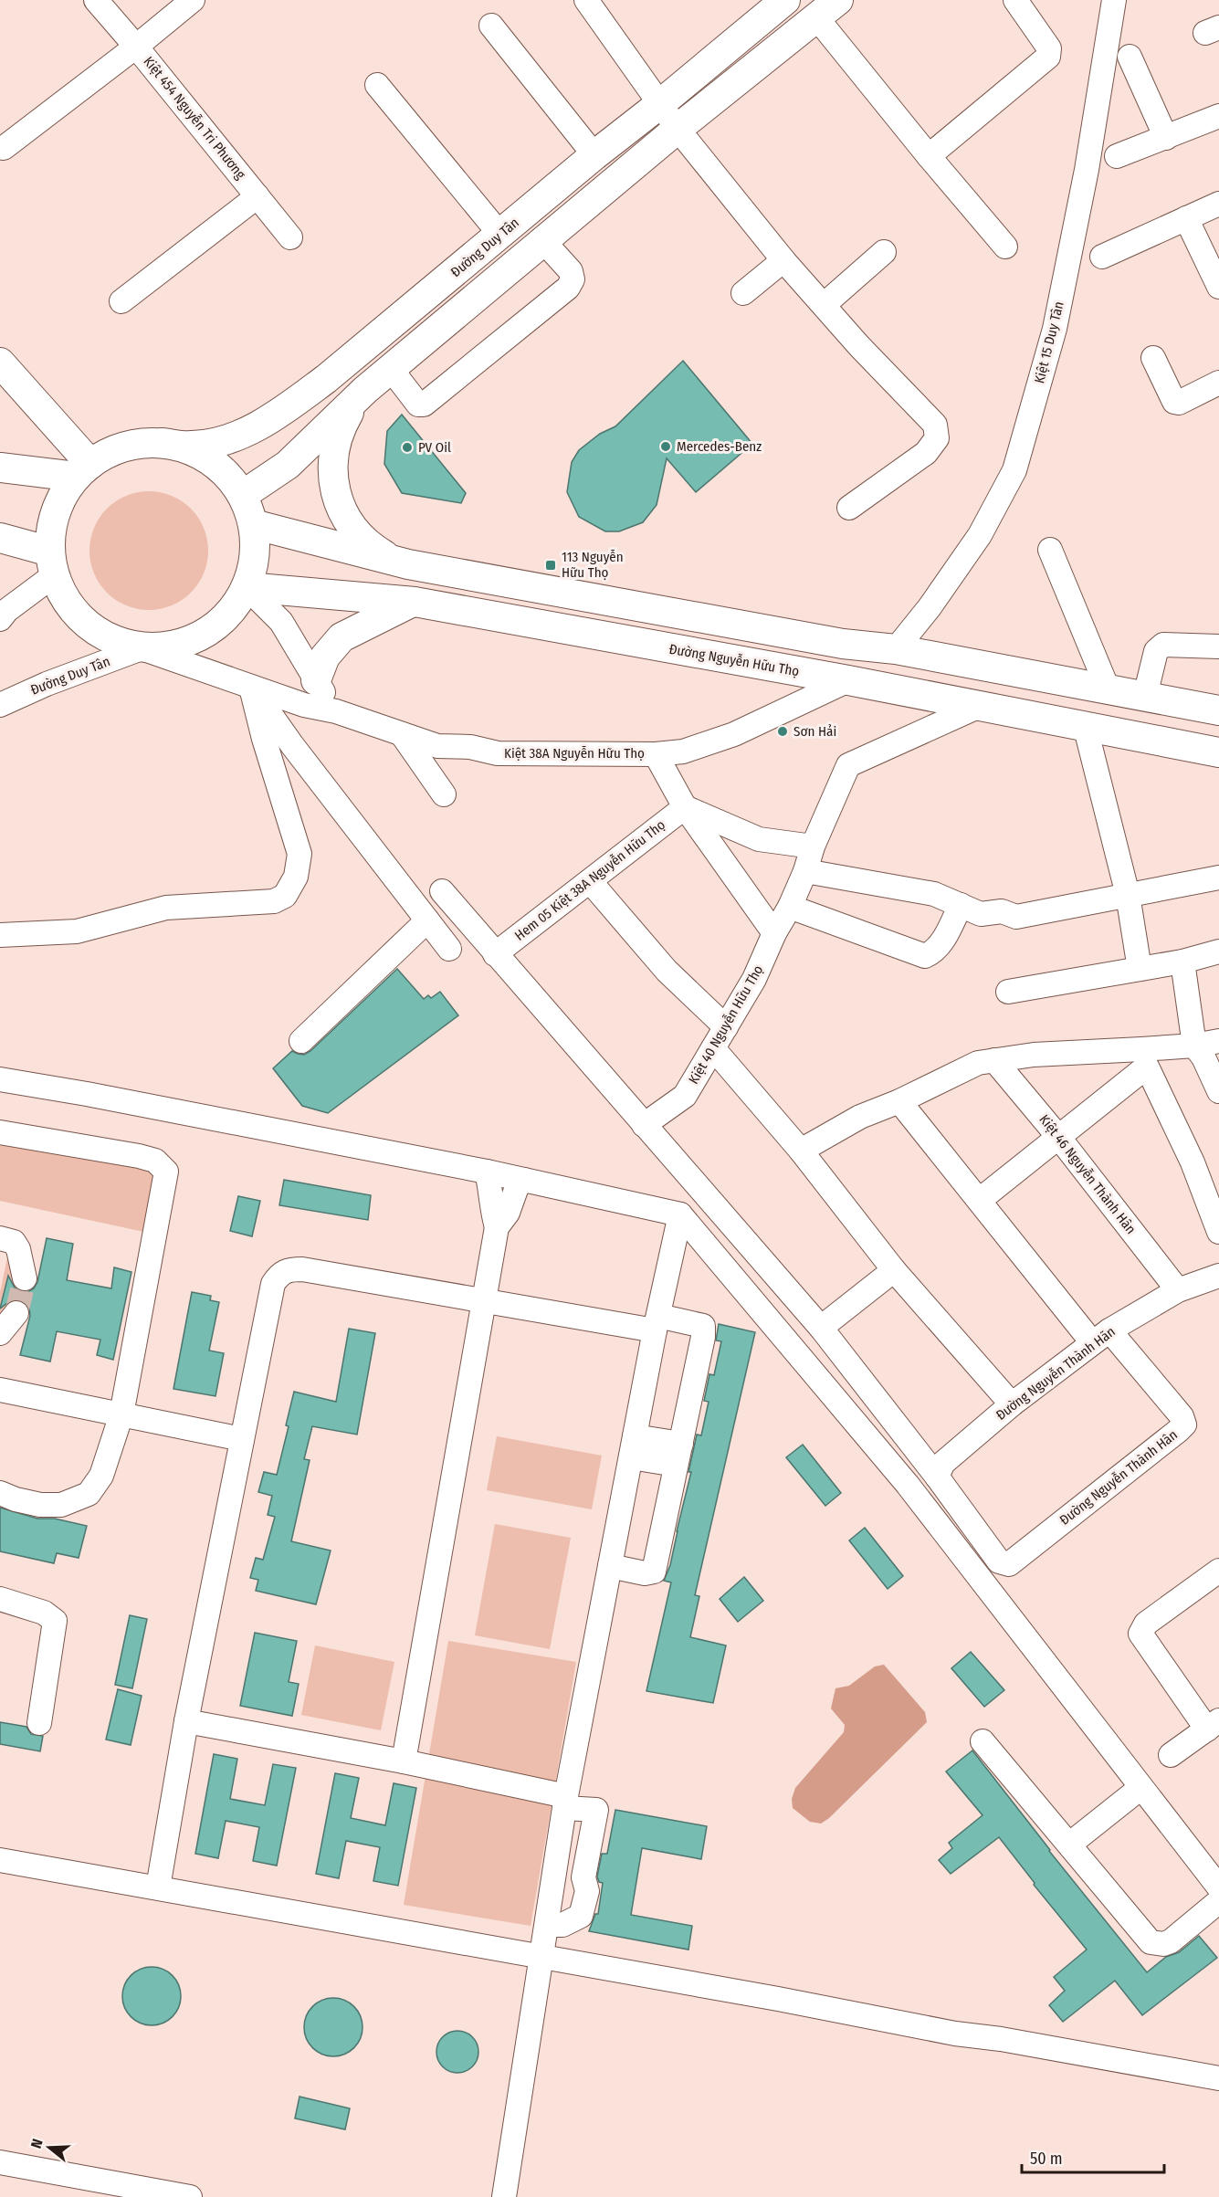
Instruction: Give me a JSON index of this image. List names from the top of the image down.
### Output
{
  "streets": {
    "main road": ["Đường Duy Tân", "Đường Nguyễn Hữu Thọ"],
    "street": [
      "Kiệt 454 Nguyễn Tri Phương",
      "Kiệt 15 Duy Tân",
      "Kiệt 38A Nguyễn Hữu Thọ",
      "Hem 05 Kiệt 38A Nguyễn Hữu Thọ",
      "Kiệt 40 Nguyễn Hữu Thọ",
      "Kiệt 46 Nguyễn Thành Hân",
      "Đường Nguyễn Thành Hãn",
      "Đường Nguyễn Thành Hân"
    ]
  },
  "crossings": [
    ["Đường Duy Tân", "Kiệt 38A Nguyễn Hữu Thọ"],
    ["Đường Nguyễn Hữu Thọ", "Kiệt 38A Nguyễn Hữu Thọ"],
    ["Đường Nguyễn Hữu Thọ", "Kiệt 40 Nguyễn Hữu Thọ"],
    ["Kiệt 38A Nguyễn Hữu Thọ", "Hem 05 Kiệt 38A Nguyễn Hữu Thọ"],
    ["Kiệt 46 Nguyễn Thành Hân", "Đường Nguyễn Thành Hãn"],
    ["Đường Nguyễn Thành Hãn", "Đường Nguyễn Thành Hân"]
  ],
  "places": {
    "other": ["Mercedes-Benz", "PV Oil", "Sơn Hải"],
    "transit": ["113 Nguyễn Hữu Thọ"]
  },
  "scale_bar": "50 m",
  "north": "left"
}
